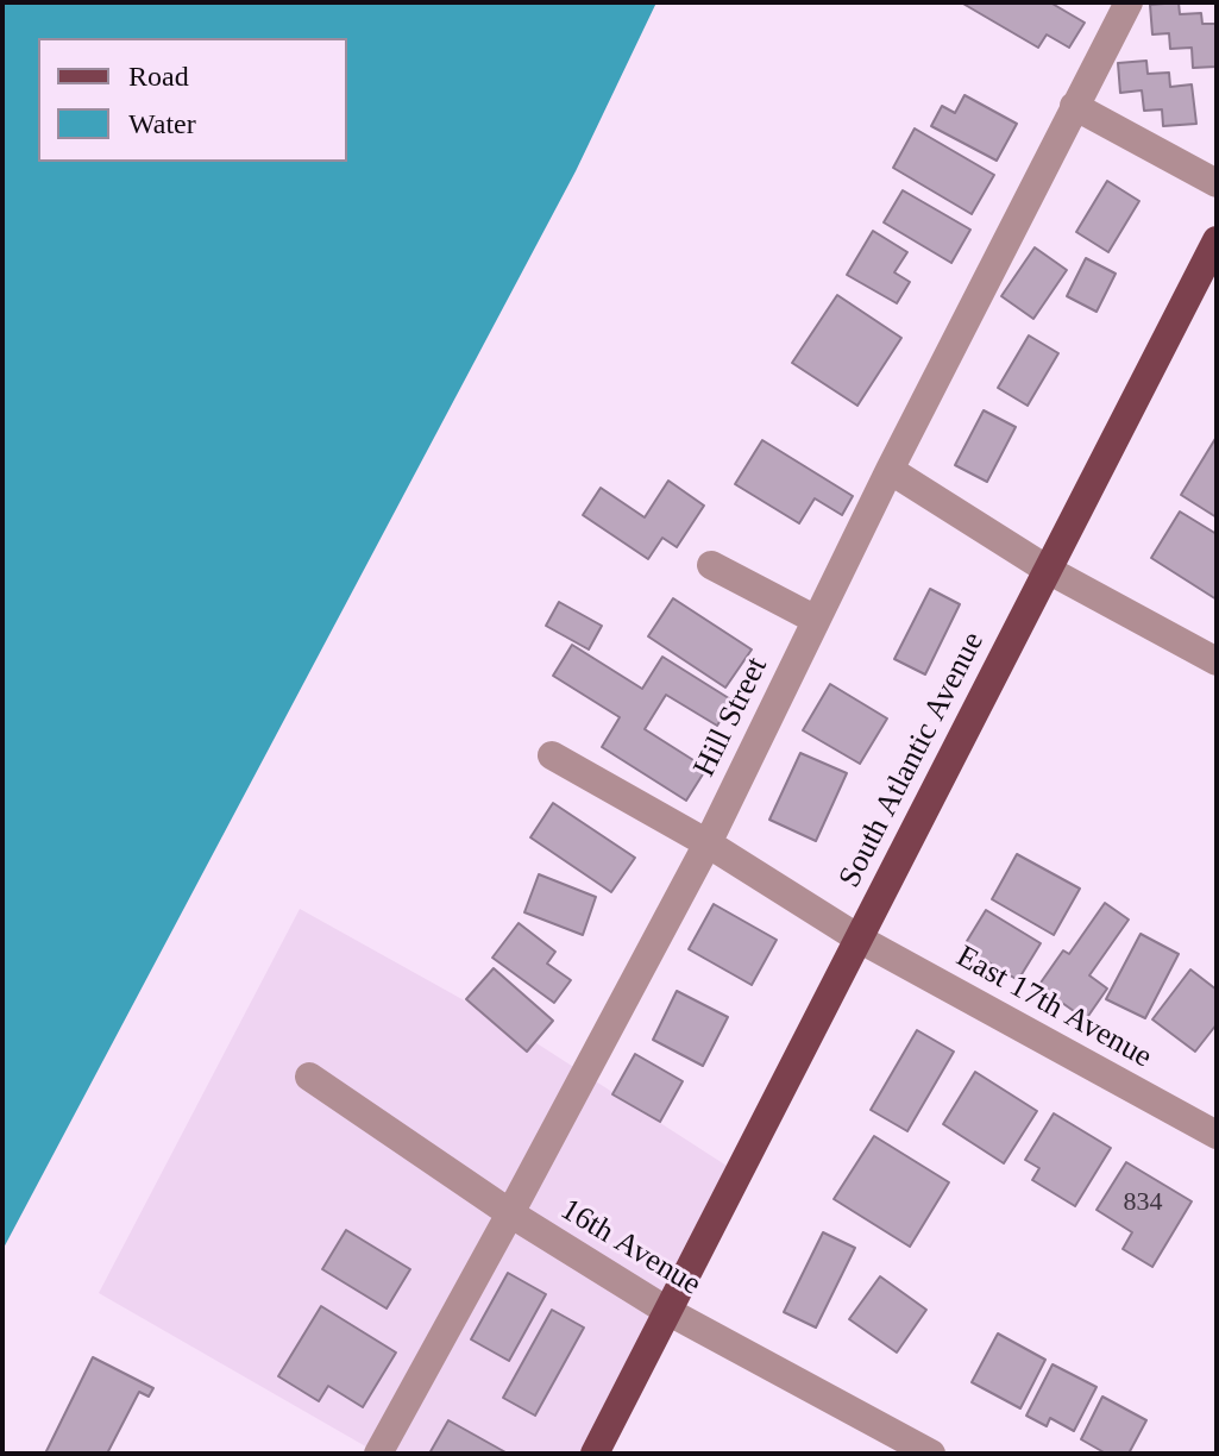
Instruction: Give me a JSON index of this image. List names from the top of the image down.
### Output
{
  "streets": {
    "main road": ["South Atlantic Avenue"],
    "street": ["Hill Street", "East 17th Avenue", "16th Avenue"]
  },
  "crossings": [
    ["Hill Street", "East 17th Avenue"],
    ["Hill Street", "16th Avenue"],
    ["South Atlantic Avenue", "East 17th Avenue"],
    ["South Atlantic Avenue", "16th Avenue"]
  ],
  "house_numbers": ["834"],
  "legend": ["Road", "Water"]
}
